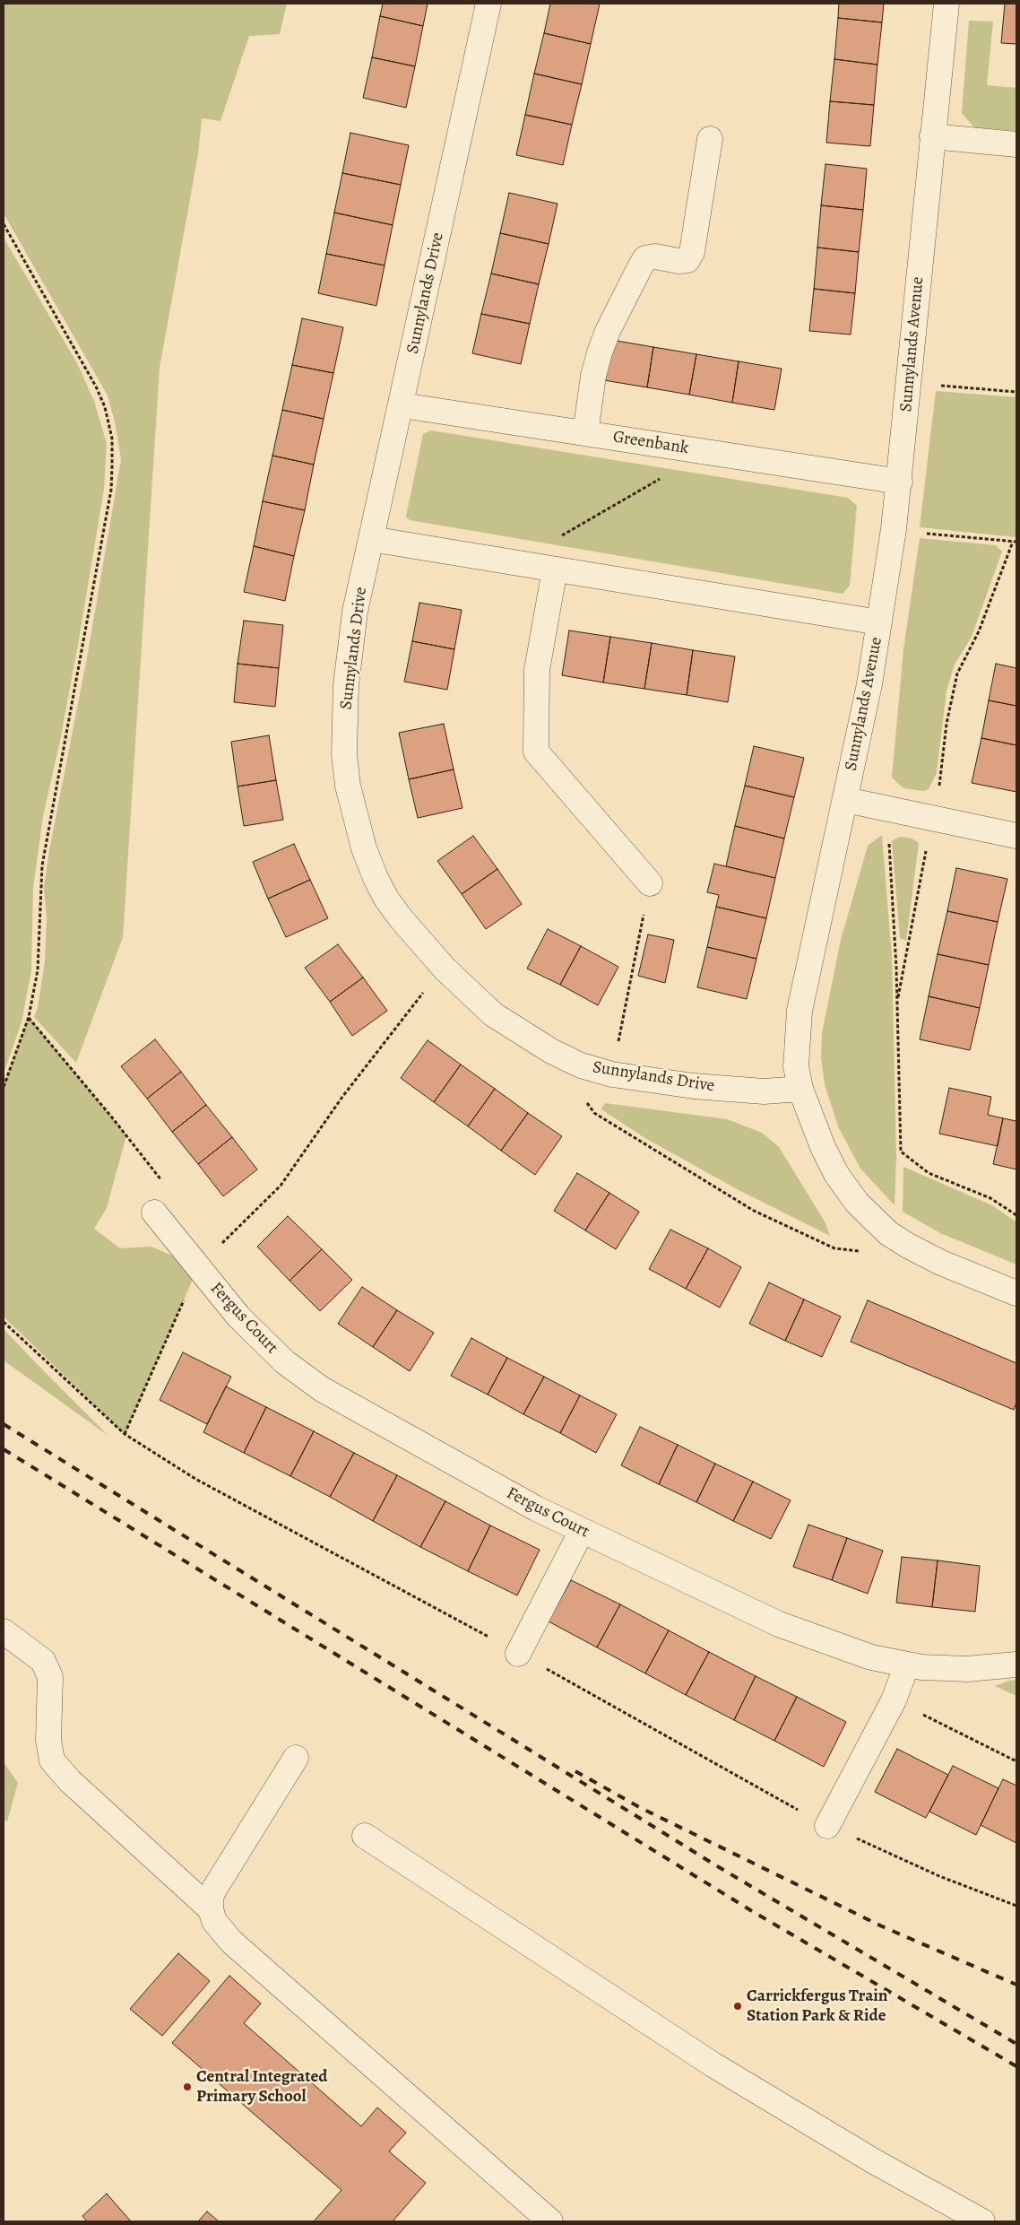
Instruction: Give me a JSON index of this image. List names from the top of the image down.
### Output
{
  "streets": {
    "street": [
      "Sunnylands Drive",
      "Sunnylands Avenue",
      "Greenbank",
      "Fergus Court"
    ]
  },
  "crossings": [
    ["Sunnylands Drive", "Sunnylands Avenue"],
    ["Sunnylands Drive", "Greenbank"],
    ["Sunnylands Avenue", "Greenbank"]
  ],
  "places": ["Carrickfergus Train Station Park & Ride", "Central Integrated Primary School"]
}
